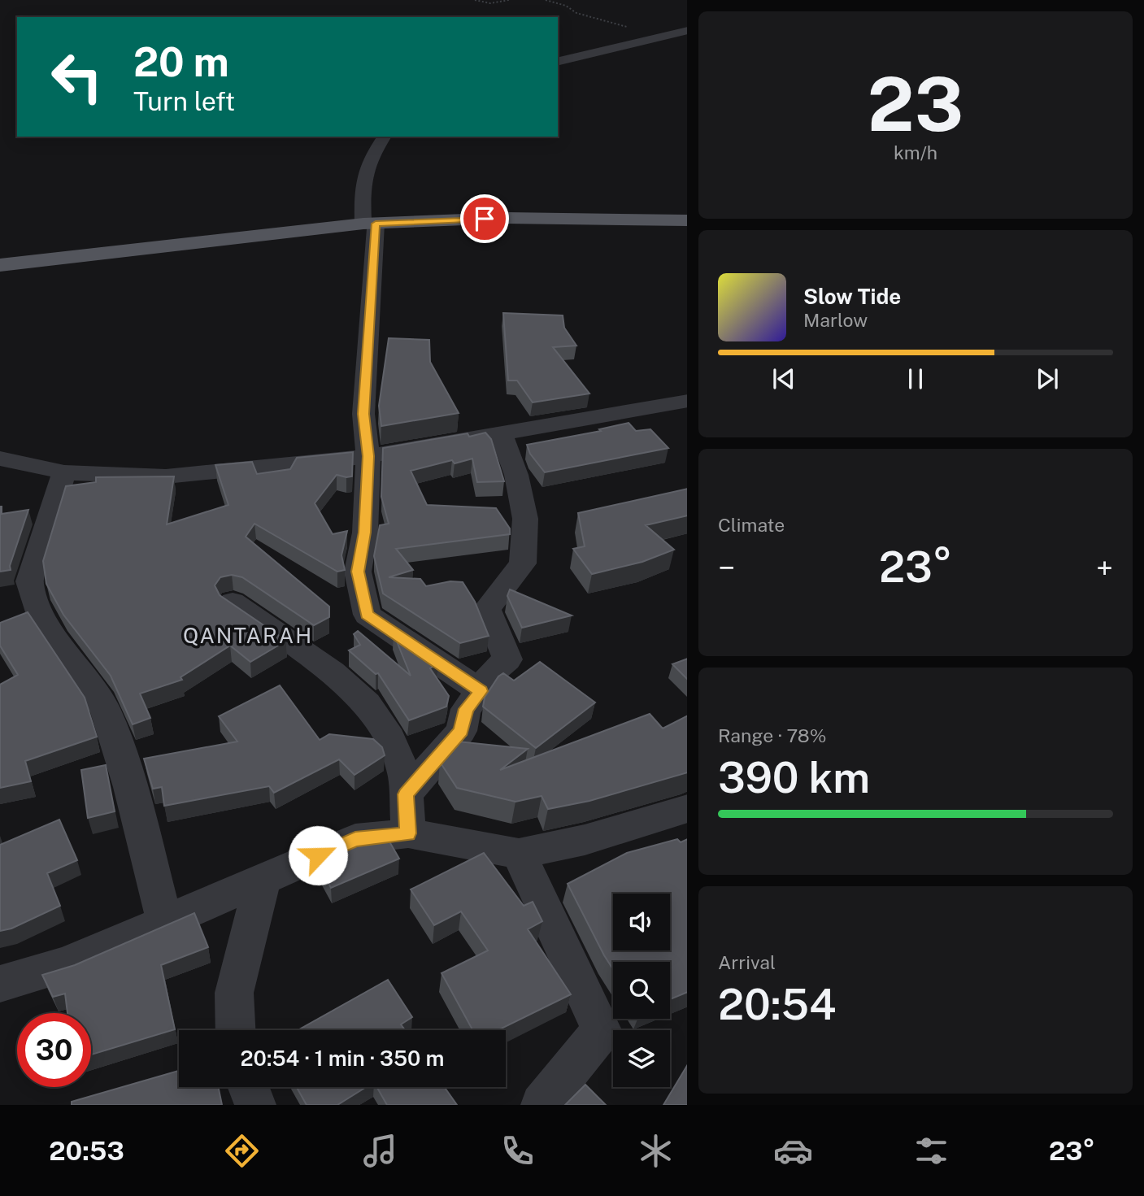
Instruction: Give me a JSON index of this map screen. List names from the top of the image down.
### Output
{
  "districts": ["QANTARAH"],
  "page": {
    "tile": [
      ["23", "km/h"],
      "Climate",
      ["Range · 78%", "390 km"],
      ["Arrival", "20:54"]
    ],
    "turn": ["20 m", "Turn left"],
    "song": ["Slow Tide", "Marlow"],
    "heat": ["−", "23°", "+"],
    "limit": "30",
    "trip": "20:54 · 1 min · 350 m",
    "tabs": ["20:53", "23°"]
  }
}
